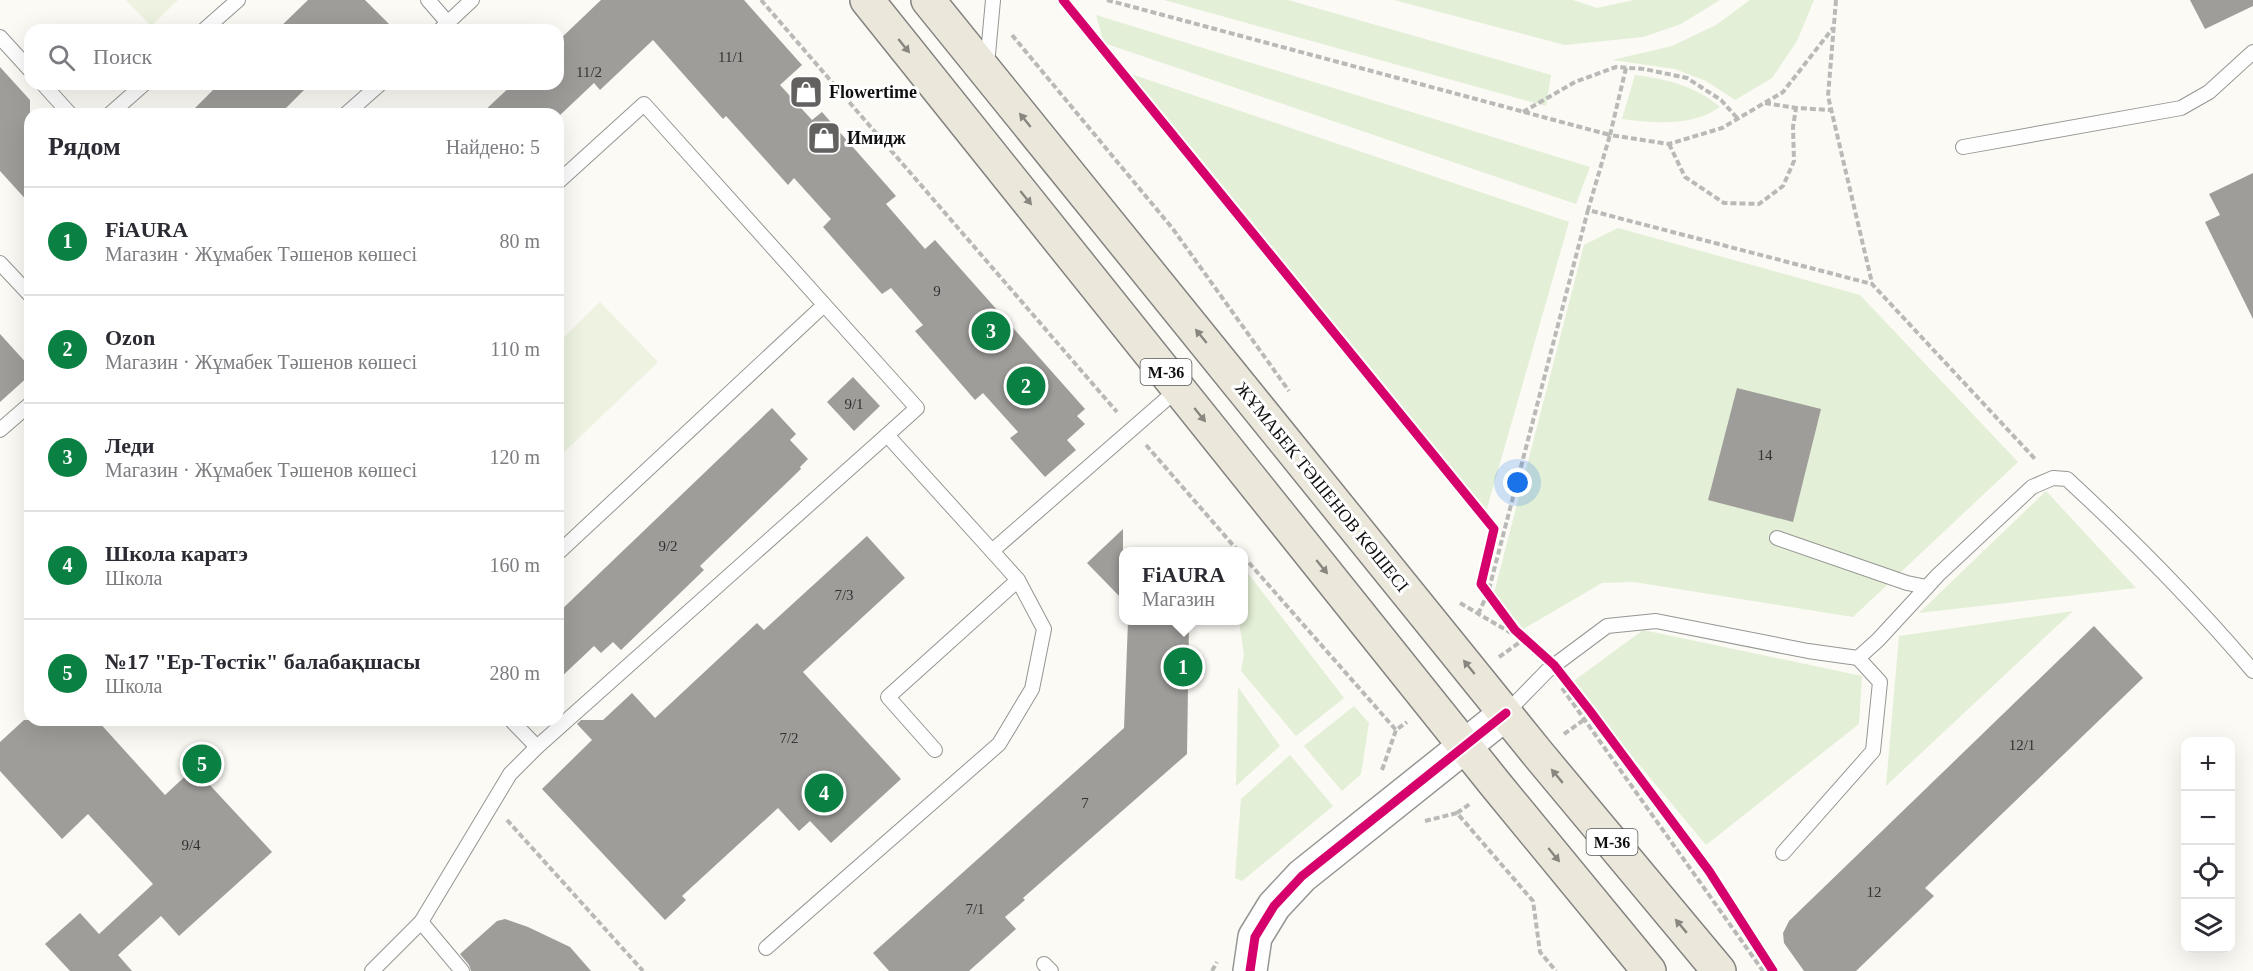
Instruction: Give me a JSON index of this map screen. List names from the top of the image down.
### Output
{
  "streets": {
    "main road": ["M-36", "ЖҰМАБЕК ТӘШЕНОВ КӨШЕСІ"]
  },
  "places": {
    "shop": ["Flowertime", "Имидж"]
  },
  "house_numbers": [
    "11/1",
    "11/2",
    "9",
    "9/1",
    "14",
    "9/2",
    "7/3",
    "7/2",
    "12/1",
    "7",
    "9/4",
    "12",
    "7/1"
  ],
  "page": {
    "search": "Поиск",
    "heading": ["Рядом", "Найдено: 5"],
    "list": [
      {
        "mark": "1",
        "name": "FiAURA",
        "note": "Магазин · Жұмабек Тәшенов көшесі",
        "value": "80 m"
      },
      {
        "mark": "2",
        "name": "Ozon",
        "note": "Магазин · Жұмабек Тәшенов көшесі",
        "value": "110 m"
      },
      {
        "mark": "3",
        "name": "Леди",
        "note": "Магазин · Жұмабек Тәшенов көшесі",
        "value": "120 m"
      },
      {
        "mark": "4",
        "name": "Школа каратэ",
        "note": "Школа",
        "value": "160 m"
      },
      {
        "mark": "5",
        "name": "№17 \"Ер-Төстік\" балабақшасы",
        "note": "Школа",
        "value": "280 m"
      }
    ],
    "pins": [
      "3",
      "2",
      "1",
      "5",
      "4"
    ],
    "popup": ["FiAURA", "Магазин"],
    "map_buttons": ["+", "−"]
  }
}
